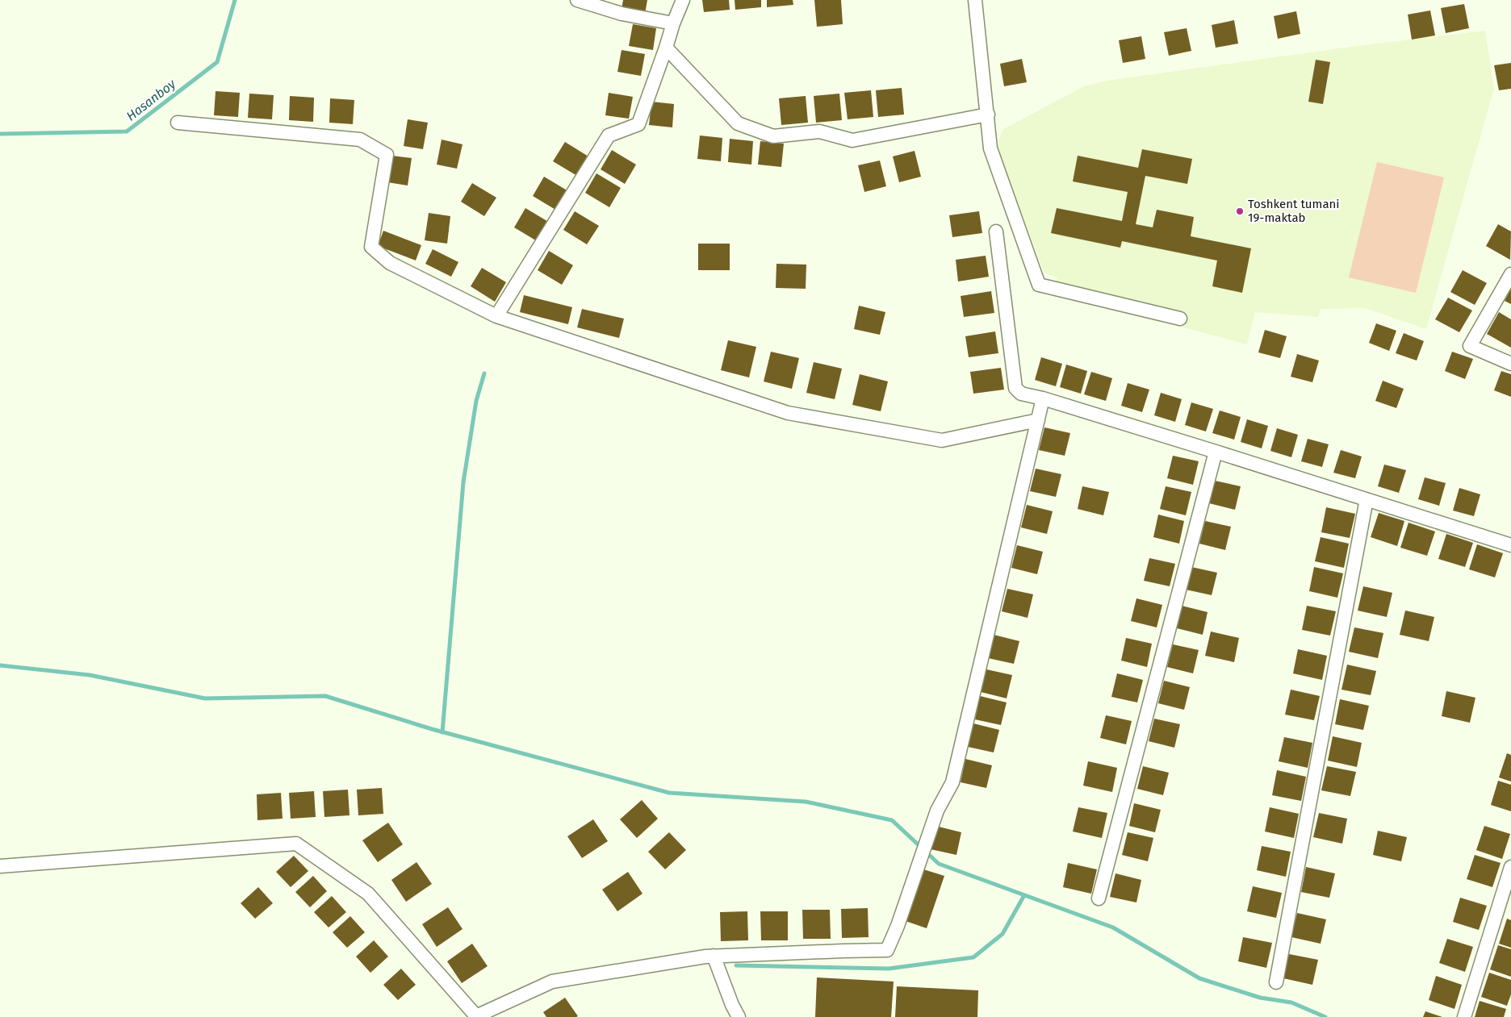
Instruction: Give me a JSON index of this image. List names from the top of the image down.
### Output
{
  "water": ["Hasanboy"],
  "places": ["Toshkent tumani 19-maktab"]
}
